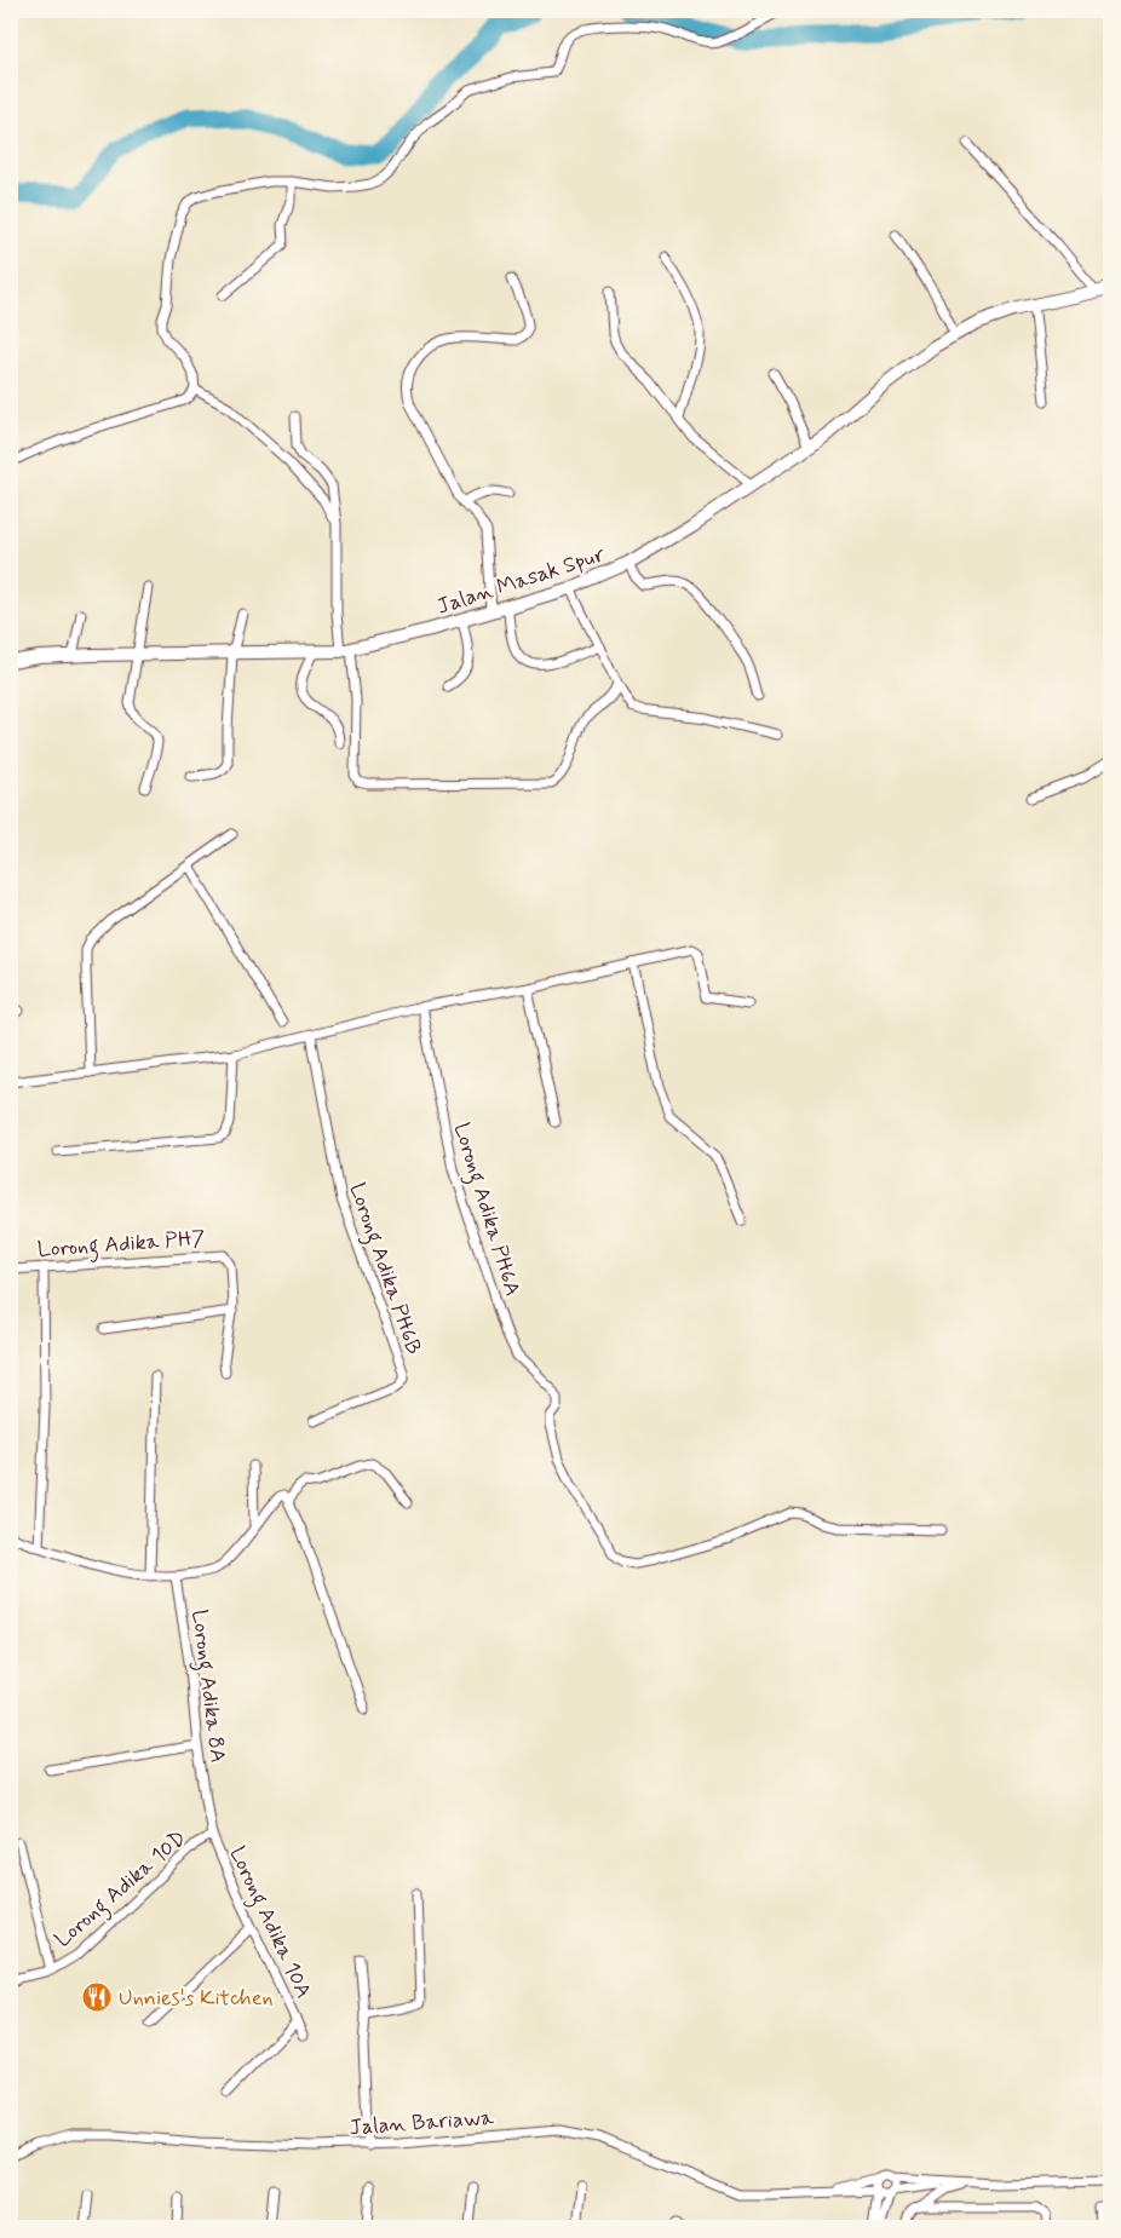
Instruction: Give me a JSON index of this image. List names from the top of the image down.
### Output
{
  "streets": {
    "street": [
      "Jalan Masak Spur",
      "Lorong Adika PH6A",
      "Lorong Adika PH7",
      "Lorong Adika PH6B",
      "Lorong Adika 8A",
      "Lorong Adika 10D",
      "Lorong Adika 10A",
      "Jalan Bariawa"
    ]
  },
  "crossings": [
    ["Lorong Adika 8A", "Lorong Adika 10A"],
    ["Lorong Adika 10D", "Lorong Adika 10A"]
  ],
  "places": {
    "restaurant": ["Unnies's Kitchen"]
  }
}
